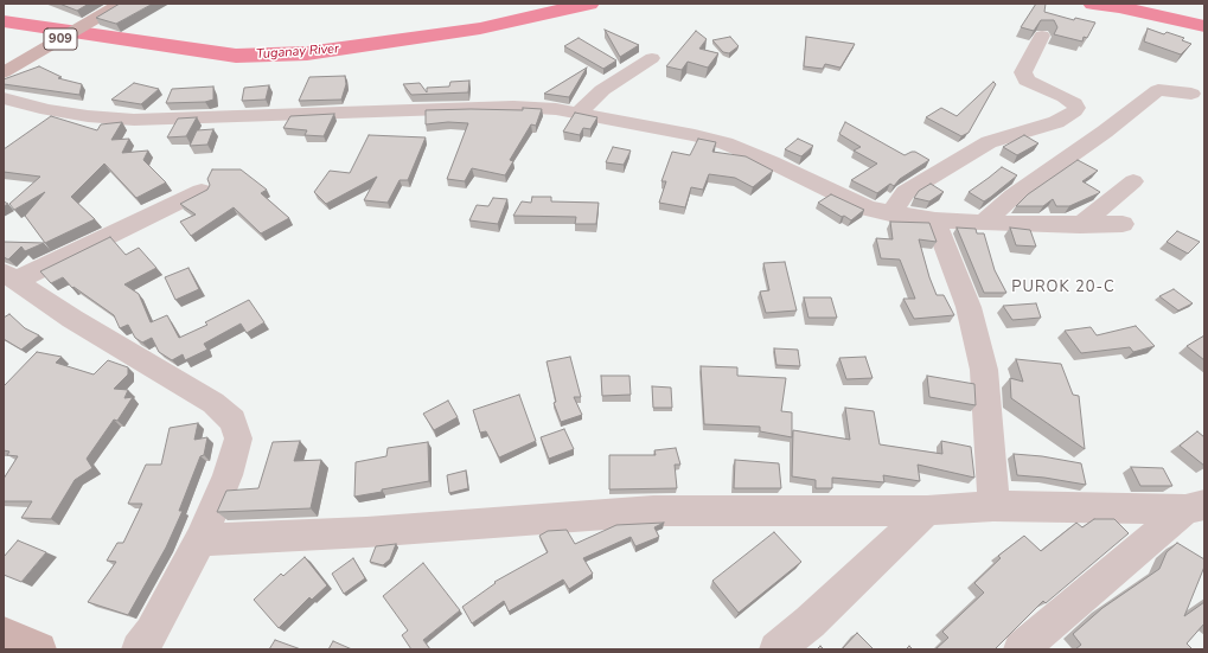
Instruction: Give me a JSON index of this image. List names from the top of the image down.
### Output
{
  "streets": {
    "main road": ["909"]
  },
  "districts": ["PUROK 20-C"],
  "water": ["Tuganay River"]
}
